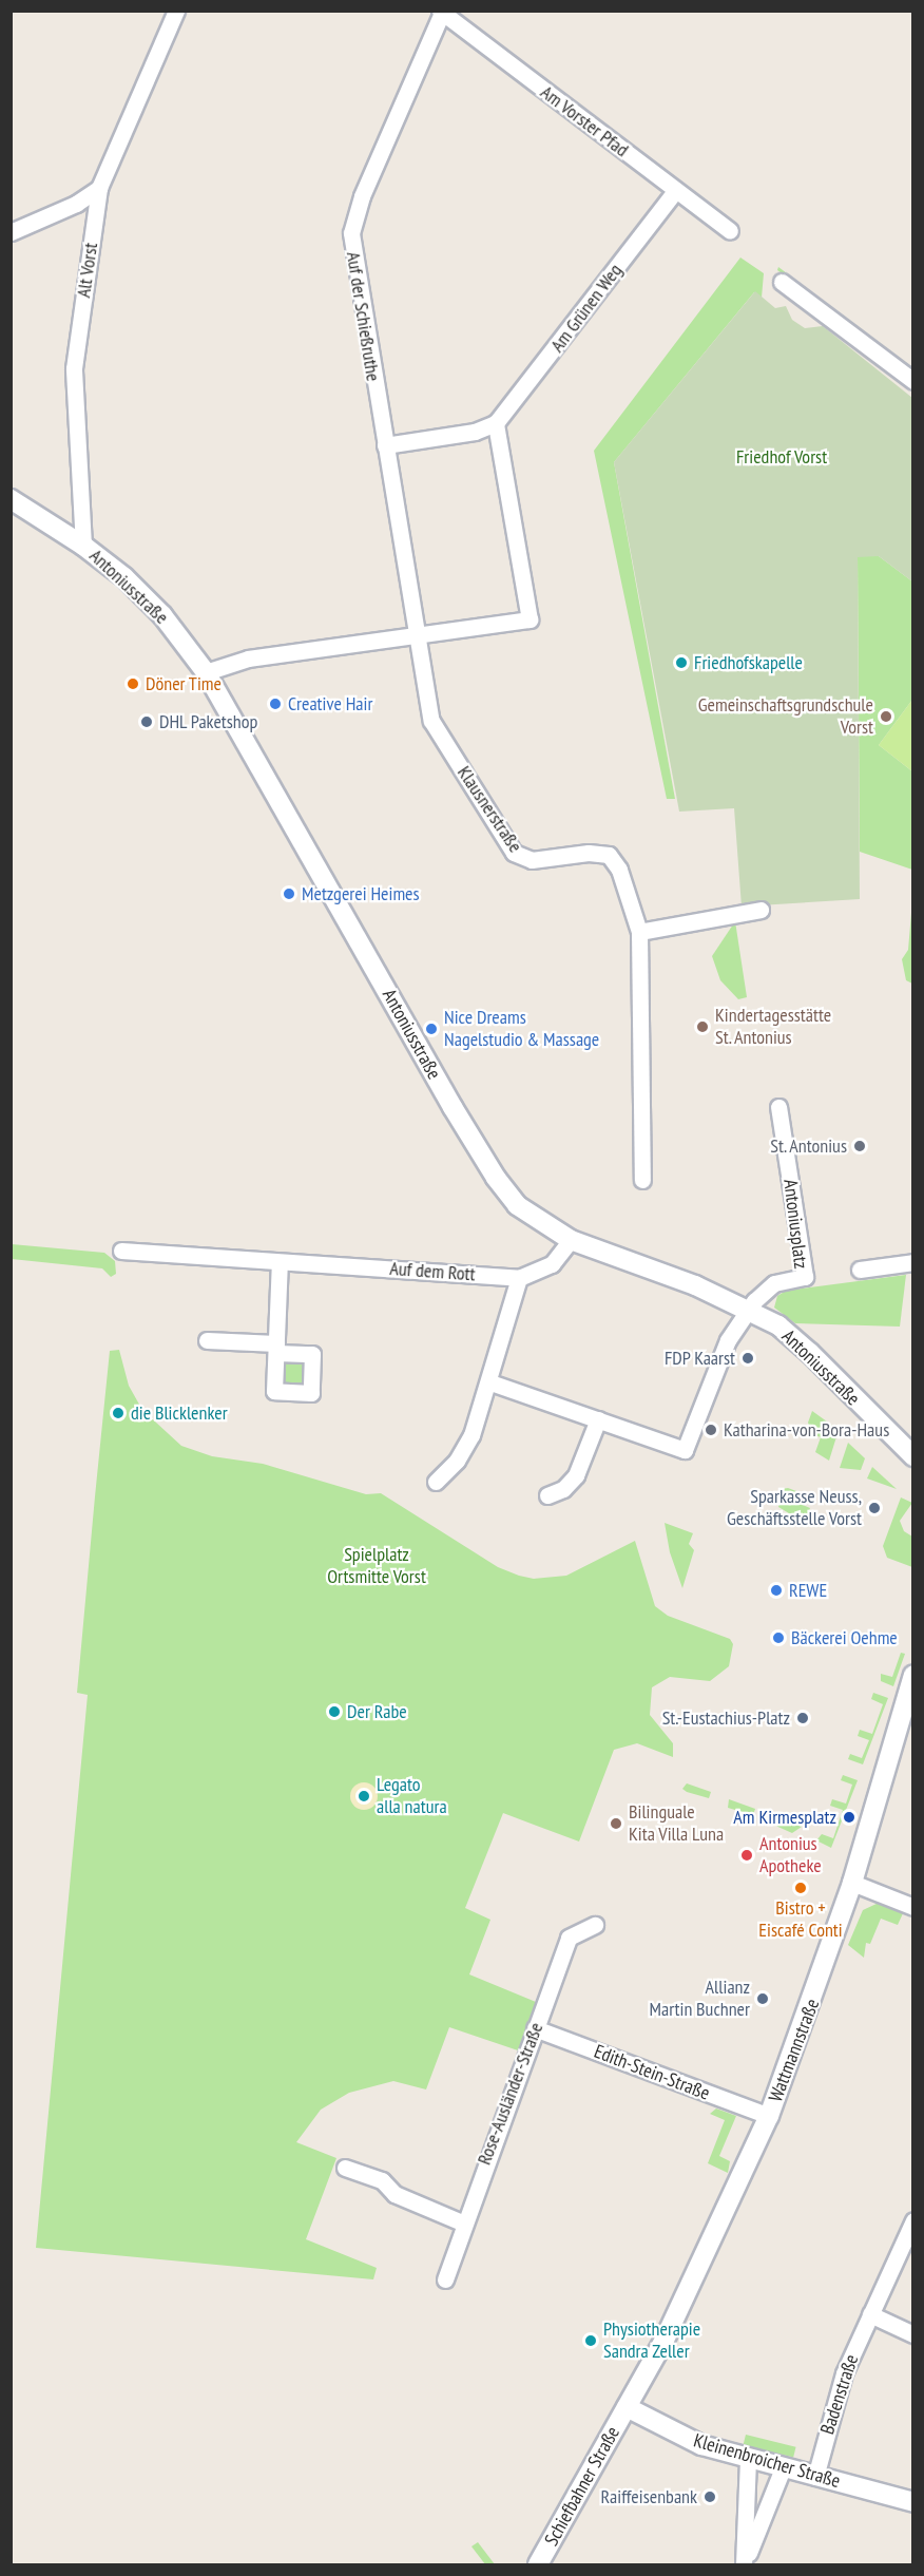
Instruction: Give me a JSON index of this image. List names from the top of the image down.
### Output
{
  "streets": {
    "street": [
      "Am Vorster Pfad",
      "Alt Vorst",
      "Am Grünen Weg",
      "Auf der Schießruthe",
      "Antoniusstraße",
      "Klausnerstraße",
      "Antoniusplatz",
      "Auf dem Rott",
      "Wattmannstraße",
      "Edith-Stein-Straße",
      "Rose-Ausländer-Straße",
      "Badenstraße",
      "Kleinenbroicher Straße",
      "Schiefbahner Straße"
    ]
  },
  "crossings": [
    ["Am Vorster Pfad", "Am Grünen Weg"],
    ["Am Vorster Pfad", "Auf der Schießruthe"],
    ["Alt Vorst", "Antoniusstraße"],
    ["Auf der Schießruthe", "Klausnerstraße"],
    ["Antoniusstraße", "Antoniusplatz"],
    ["Antoniusstraße", "Auf dem Rott"],
    ["Wattmannstraße", "Edith-Stein-Straße"],
    ["Wattmannstraße", "Kleinenbroicher Straße"],
    ["Wattmannstraße", "Schiefbahner Straße"],
    ["Edith-Stein-Straße", "Rose-Ausländer-Straße"],
    ["Badenstraße", "Kleinenbroicher Straße"],
    ["Kleinenbroicher Straße", "Schiefbahner Straße"]
  ],
  "parks": ["Friedhof Vorst", "Spielplatz Ortsmitte Vorst"],
  "places": [
    "Friedhofskapelle",
    "Döner Time",
    "Creative Hair",
    "Gemeinschaftsgrundschule Vorst",
    "DHL Paketshop",
    "Metzgerei Heimes",
    "Kindertagesstätte St. Antonius",
    "Nice Dreams Nagelstudio & Massage",
    "St. Antonius",
    "FDP Kaarst",
    "die Blicklenker",
    "Katharina-von-Bora-Haus",
    "Sparkasse Neuss, Geschäftsstelle Vorst",
    "REWE",
    "Bäckerei Oehme",
    "Der Rabe",
    "St.-Eustachius-Platz",
    "Legato alla natura",
    "Am Kirmesplatz",
    "Bilinguale Kita Villa Luna",
    "Antonius Apotheke",
    "Bistro + Eiscafé Conti",
    "Allianz Martin Buchner",
    "Physiotherapie Sandra Zeller",
    "Raiffeisenbank"
  ]
}
